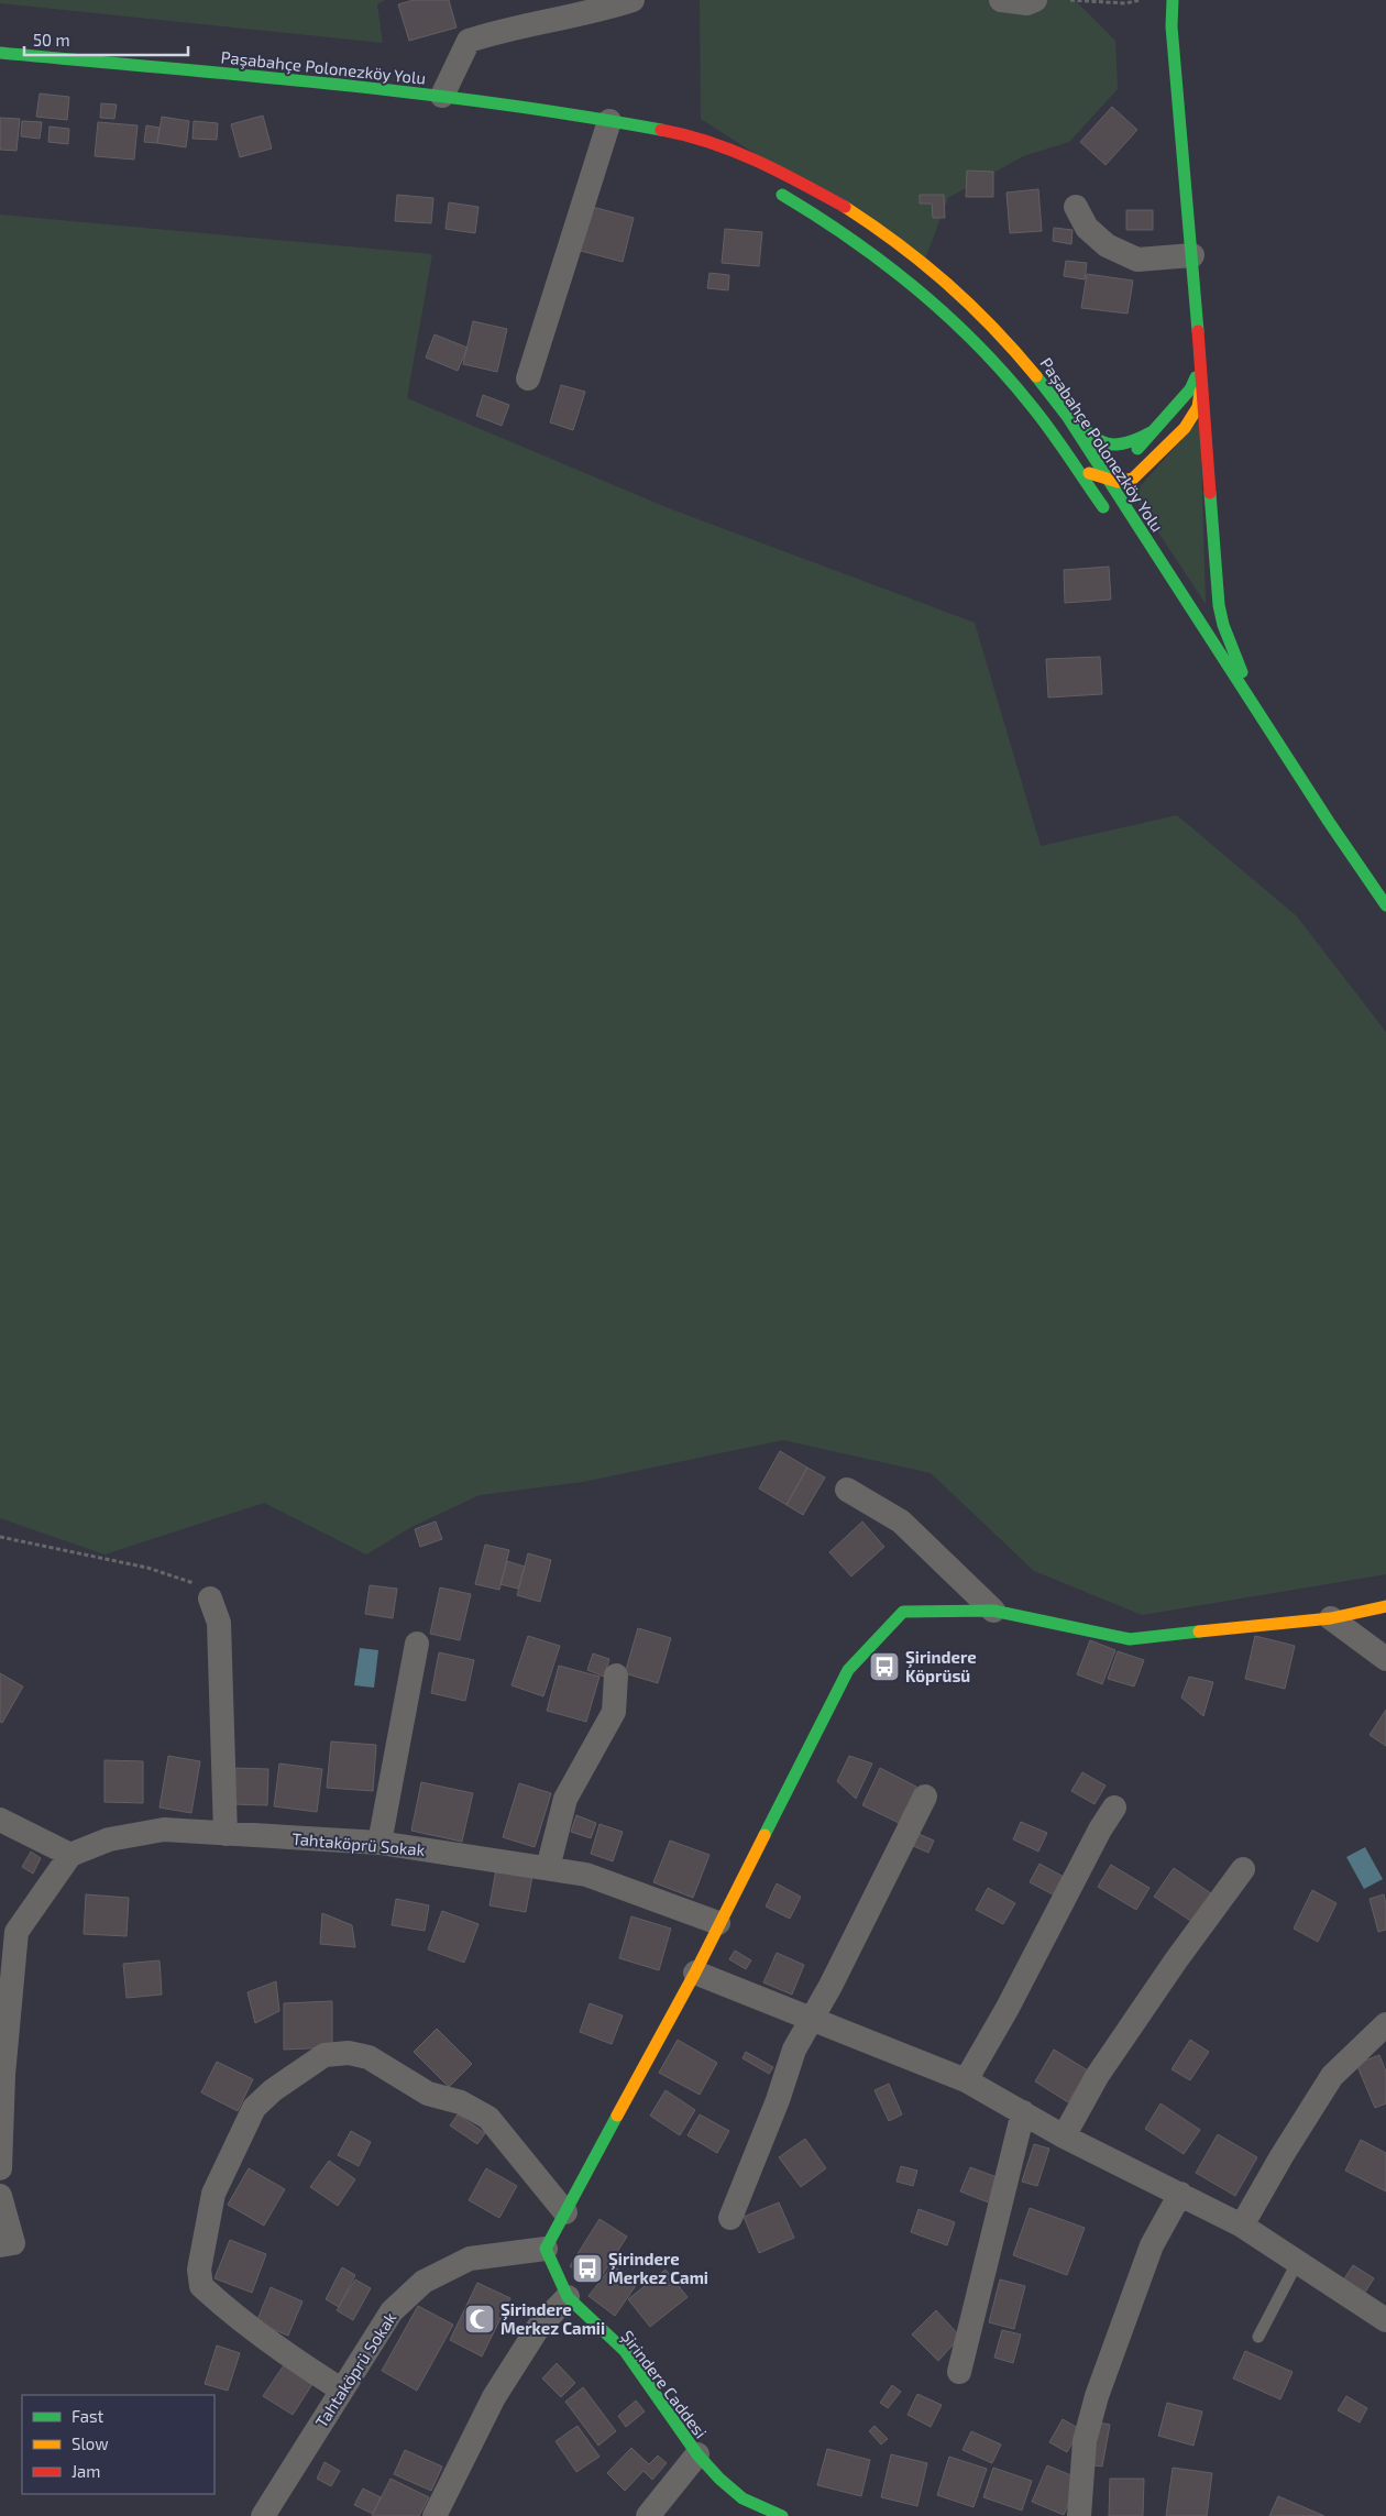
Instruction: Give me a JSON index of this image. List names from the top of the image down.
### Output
{
  "streets": {
    "main road": ["Paşabahçe Polonezköy Yolu", "Şirindere Caddesi"],
    "street": ["Tahtaköprü Sokak"]
  },
  "crossings": [
    ["Tahtaköprü Sokak", "Şirindere Caddesi"]
  ],
  "places": {
    "bus stop": ["Şirindere Köprüsü", "Şirindere Merkez Cami"],
    "mosque": ["Şirindere Merkez Camii"]
  },
  "legend": ["Fast", "Slow", "Jam"],
  "scale_bar": "50 m"
}
